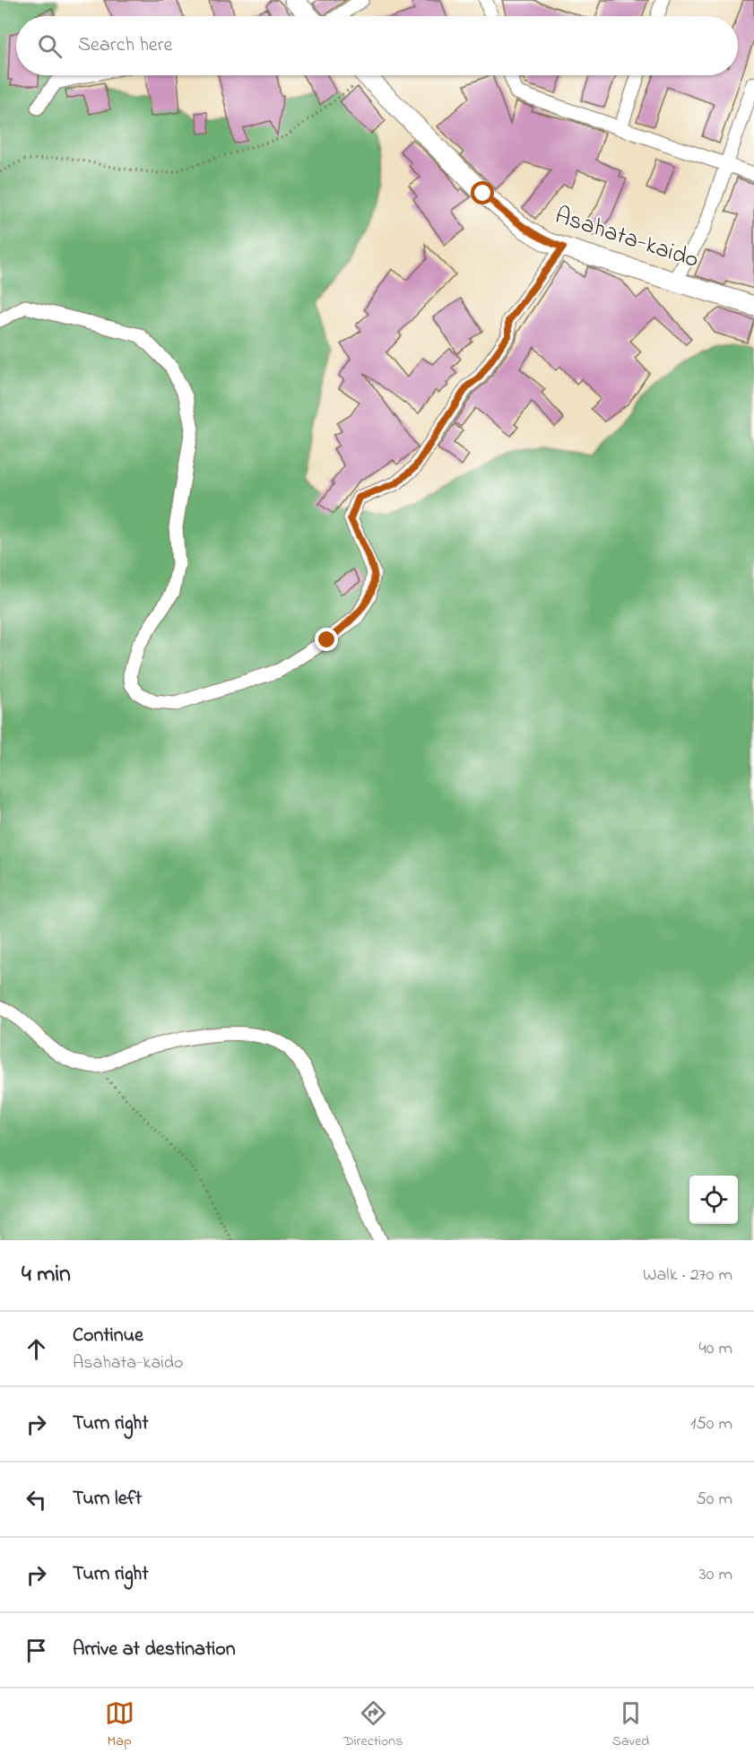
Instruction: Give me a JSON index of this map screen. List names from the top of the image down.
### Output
{
  "streets": {
    "street": ["Asahata-kaido"]
  },
  "page": {
    "search": "Search here",
    "heading": ["4 min", "Walk · 270 m"],
    "list": [
      ["Continue", "Asahata-kaido", "40 m"],
      ["Turn right", "150 m"],
      ["Turn left", "50 m"],
      ["Turn right", "30 m"],
      "Arrive at destination"
    ],
    "nav": ["Map", "Directions", "Saved"]
  }
}
